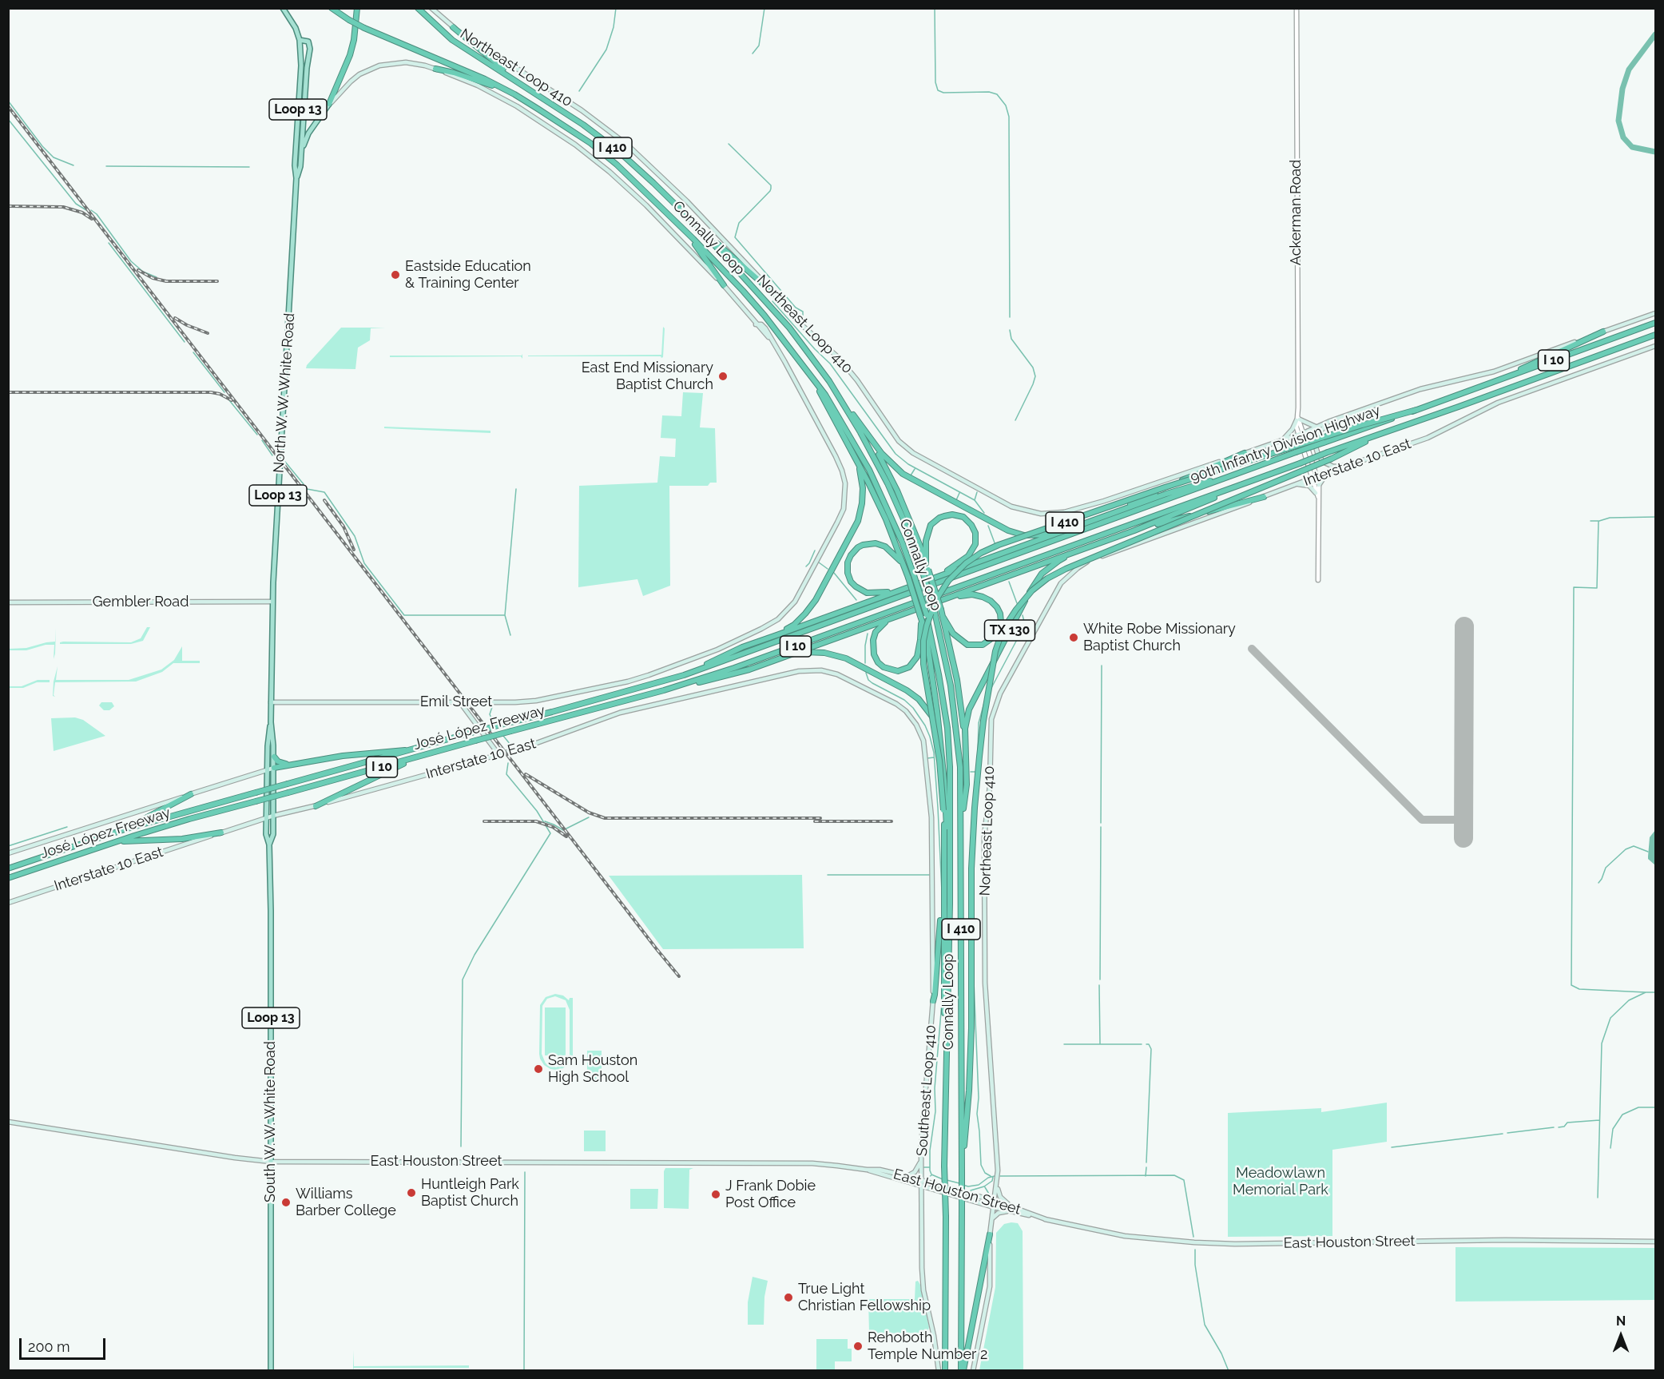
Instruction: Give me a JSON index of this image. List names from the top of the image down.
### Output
{
  "streets": {
    "highway": [
      "Loop 13",
      "I 410",
      "Connally Loop",
      "I 10",
      "90th Infantry Division Highway",
      "TX 130",
      "José López Freeway"
    ],
    "main road": [
      "Northeast Loop 410",
      "North W. W. White Road",
      "Interstate 10 East",
      "Gembler Road",
      "Emil Street",
      "Southeast Loop 410",
      "South W. W. White Road",
      "East Houston Street"
    ],
    "street": ["Ackerman Road"]
  },
  "crossings": [
    ["Northeast Loop 410", "Interstate 10 East"],
    ["Loop 13", "North W. W. White Road"],
    ["Ackerman Road", "Interstate 10 East"],
    ["Connally Loop", "90th Infantry Division Highway"],
    ["Connally Loop", "TX 130"],
    ["North W. W. White Road", "Interstate 10 East"],
    ["North W. W. White Road", "Gembler Road"],
    ["North W. W. White Road", "Emil Street"],
    ["North W. W. White Road", "South W. W. White Road"],
    ["90th Infantry Division Highway", "TX 130"],
    ["90th Infantry Division Highway", "José López Freeway"],
    ["Interstate 10 East", "Southeast Loop 410"],
    ["Interstate 10 East", "South W. W. White Road"],
    ["Southeast Loop 410", "East Houston Street"],
    ["South W. W. White Road", "East Houston Street"]
  ],
  "parks": ["Meadowlawn Memorial Park"],
  "places": [
    "Eastside Education & Training Center",
    "East End Missionary Baptist Church",
    "White Robe Missionary Baptist Church",
    "Sam Houston High School",
    "Huntleigh Park Baptist Church",
    "J Frank Dobie Post Office",
    "Williams Barber College",
    "True Light Christian Fellowship",
    "Rehoboth Temple Number 2"
  ],
  "scale_bar": "200 m",
  "north": "top"
}
